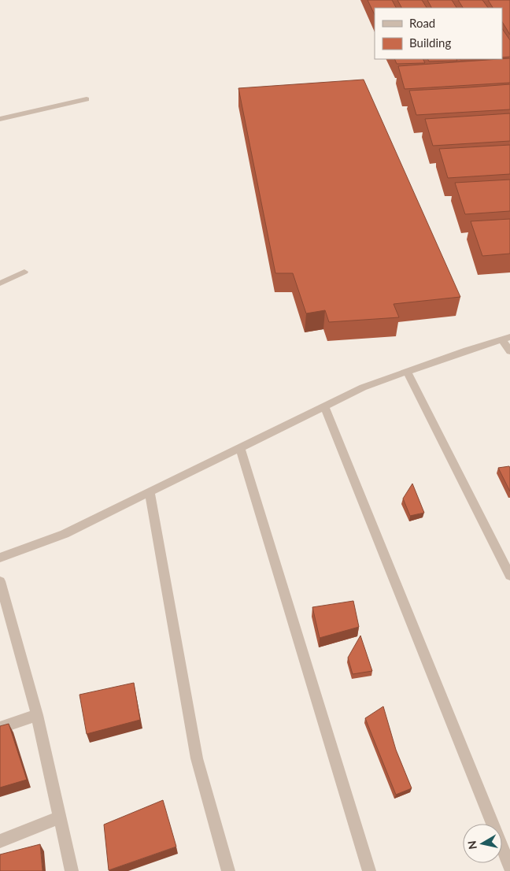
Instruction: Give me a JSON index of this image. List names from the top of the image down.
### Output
{
  "legend": ["Road", "Building"],
  "north": "left"
}
